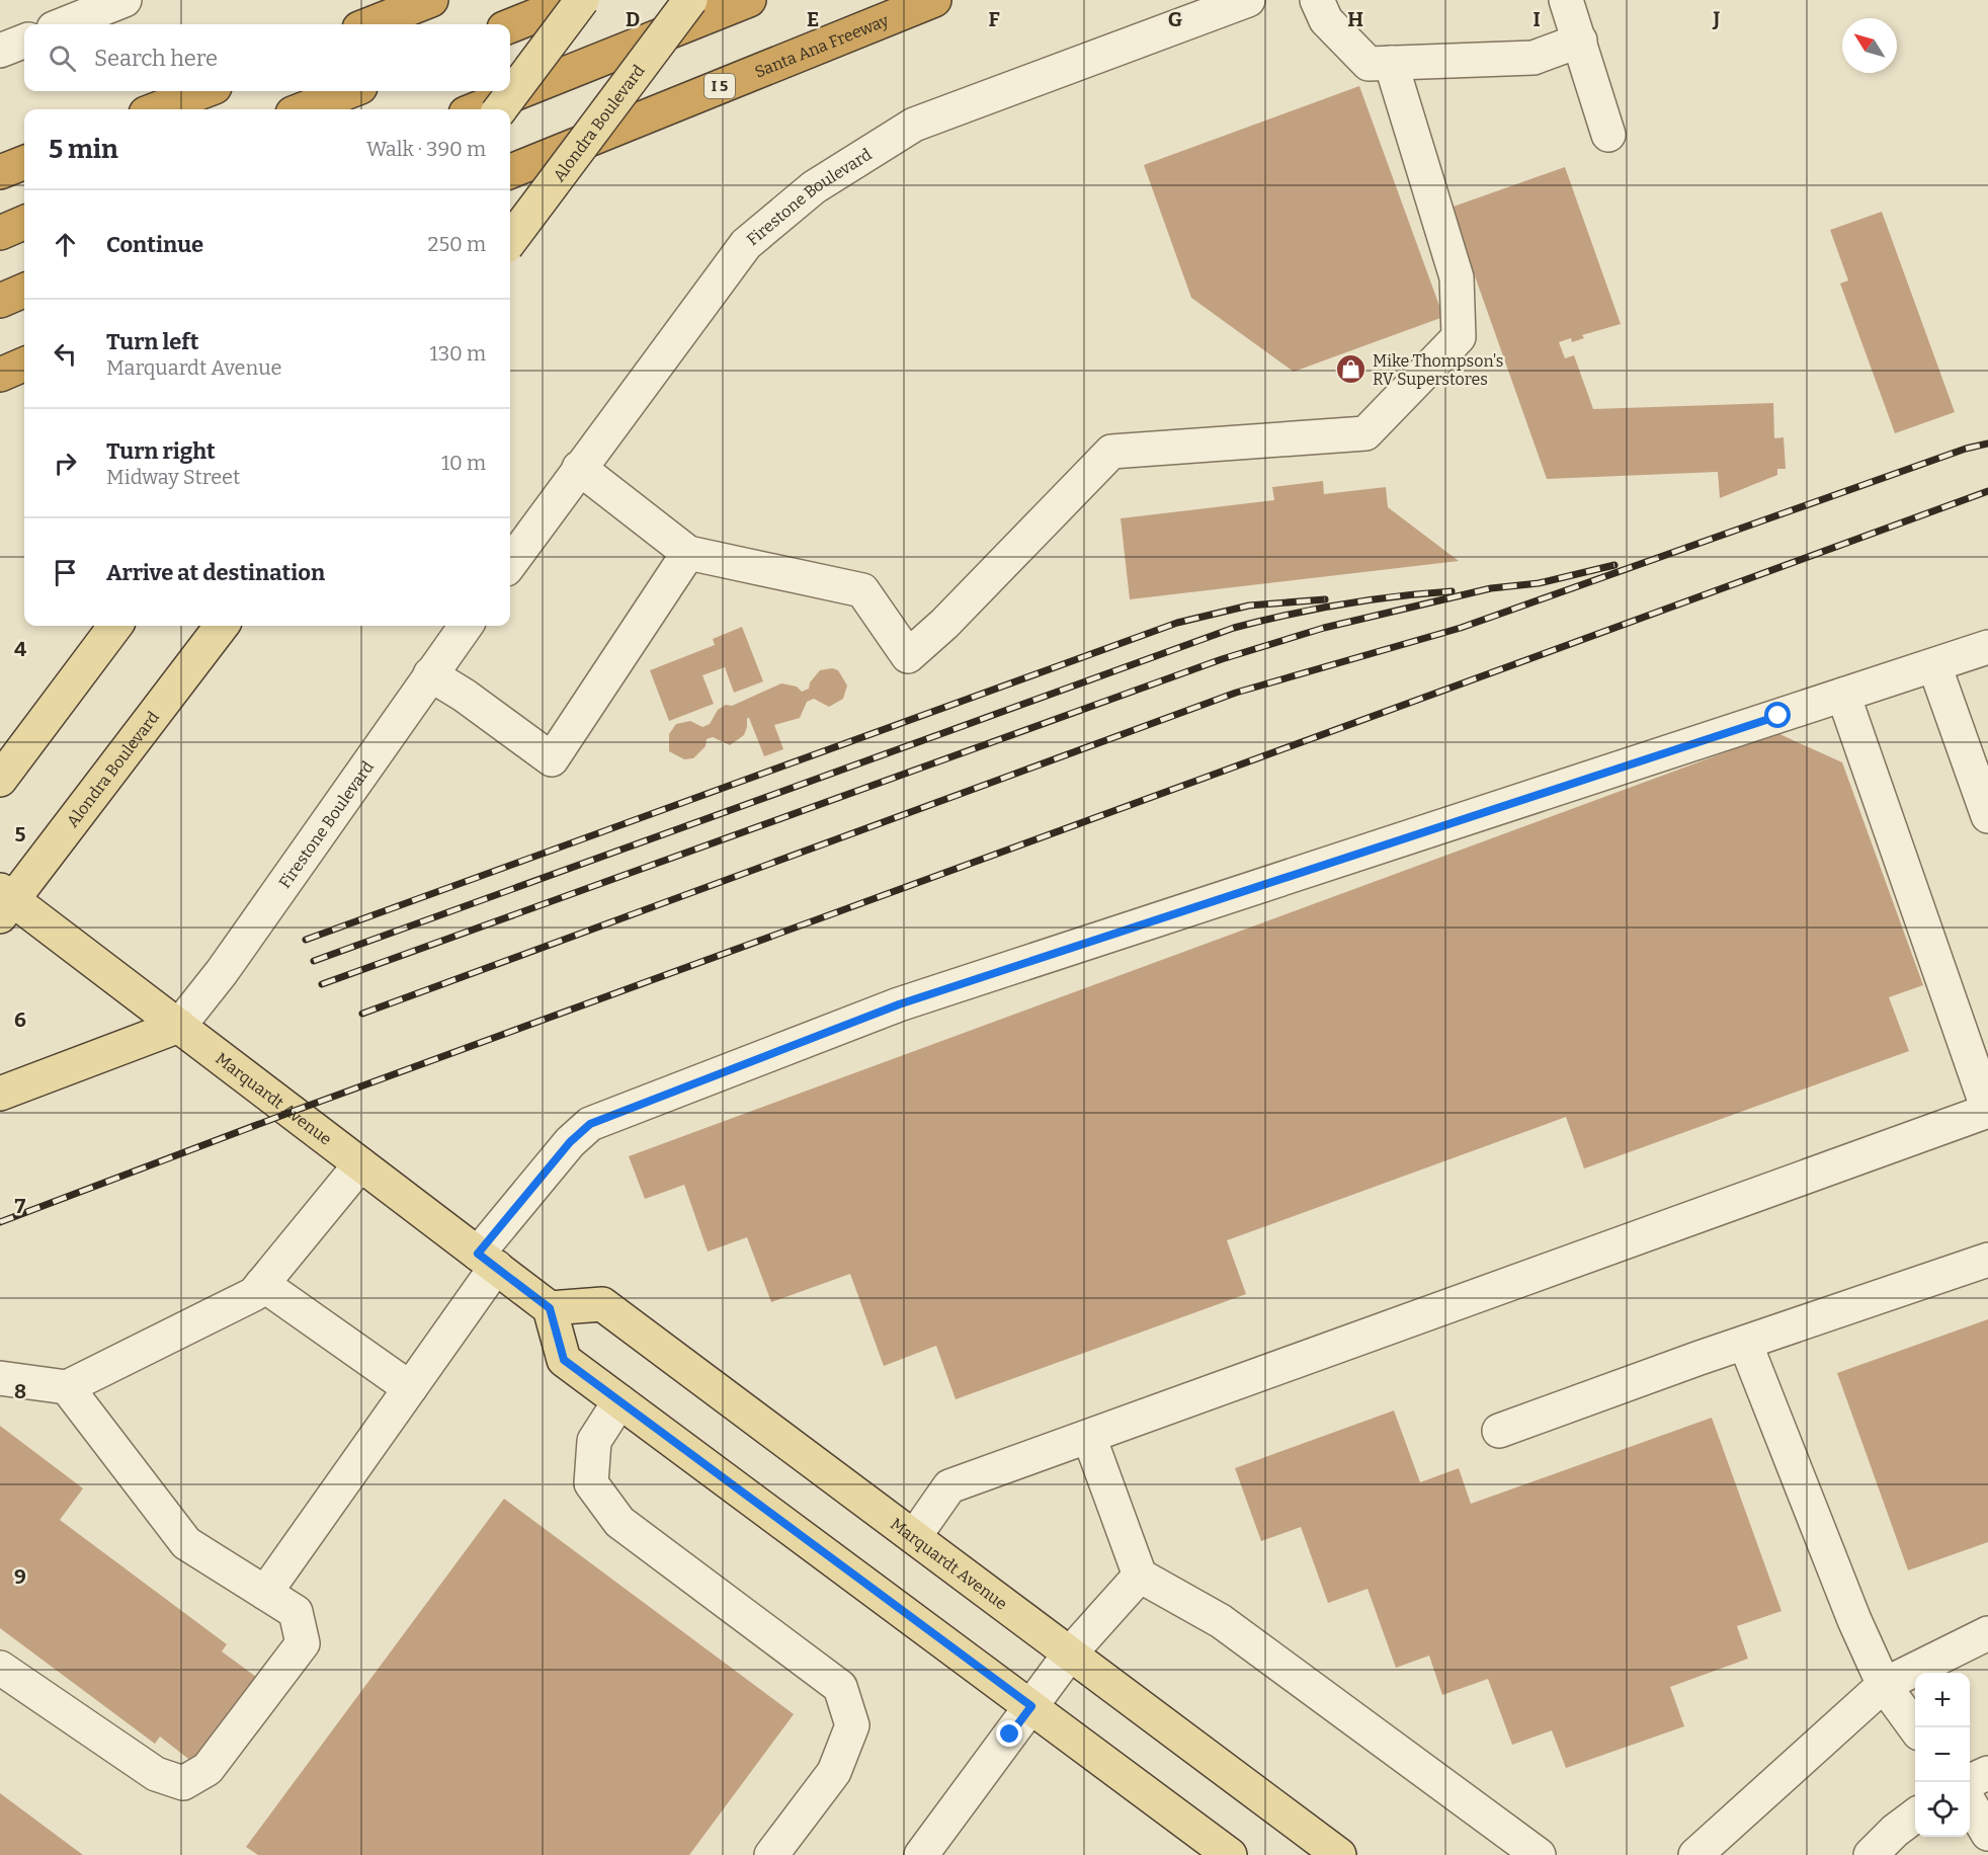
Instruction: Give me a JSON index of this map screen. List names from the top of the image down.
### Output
{
  "streets": {
    "highway": ["Santa Ana Freeway", "I 5"],
    "main road": ["Alondra Boulevard", "Marquardt Avenue"],
    "street": ["Firestone Boulevard"]
  },
  "crossings": [
    ["Alondra Boulevard", "Marquardt Avenue"],
    ["Firestone Boulevard", "Marquardt Avenue"]
  ],
  "places": {
    "shop": ["Mike Thompson's RV Superstores"]
  },
  "north": "top left",
  "page": {
    "search": "Search here",
    "heading": ["5 min", "Walk · 390 m"],
    "list": [
      ["Continue", "250 m"],
      ["Turn left", "Marquardt Avenue", "130 m"],
      ["Turn right", "Midway Street", "10 m"],
      "Arrive at destination"
    ],
    "map_buttons": ["+", "−"]
  },
  "grid": {
    "columns": [
      "D",
      "E",
      "F",
      "G",
      "H",
      "I",
      "J"
    ],
    "rows": [
      "4",
      "5",
      "6",
      "7",
      "8",
      "9"
    ]
  }
}
